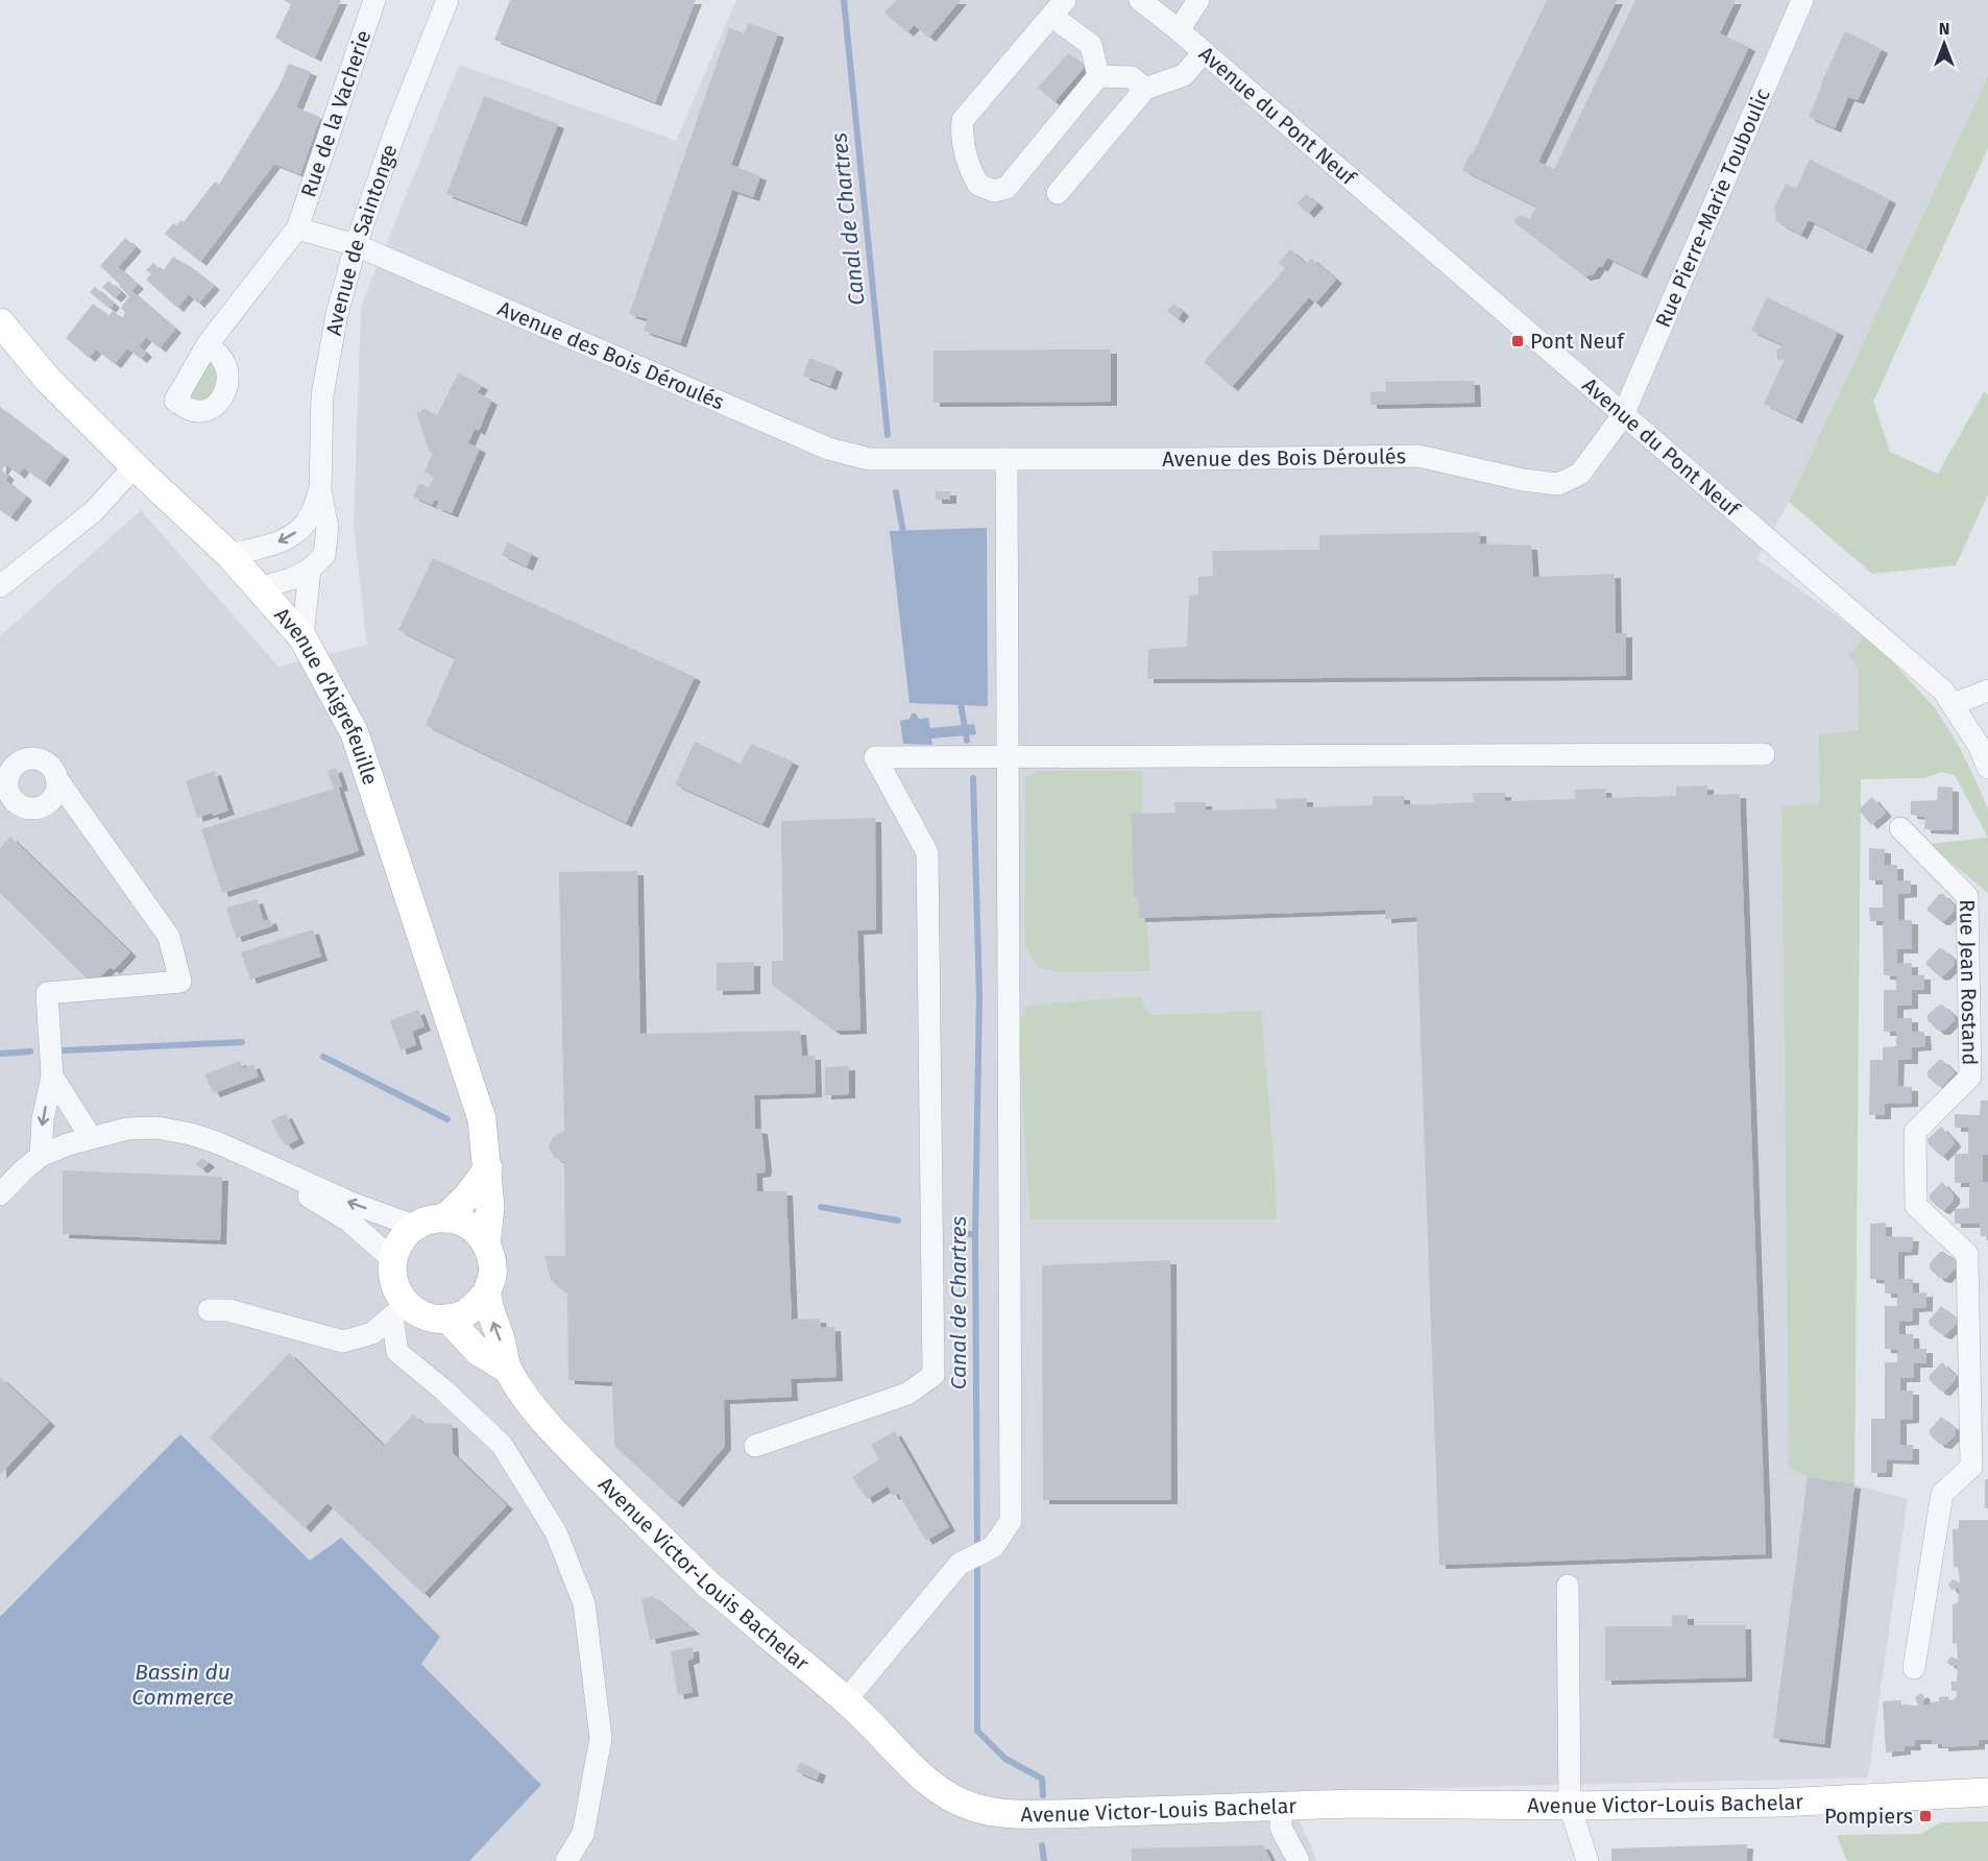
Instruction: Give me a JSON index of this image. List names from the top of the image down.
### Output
{
  "streets": {
    "main road": ["Avenue d'Aigrefeuille", "Avenue Victor-Louis Bachelar"],
    "street": [
      "Rue de la Vacherie",
      "Avenue du Pont Neuf",
      "Rue Pierre-Marie Touboulic",
      "Avenue de Saintonge",
      "Avenue des Bois Déroulés",
      "Rue Jean Rostand"
    ]
  },
  "crossings": [
    ["Avenue du Pont Neuf", "Rue Pierre-Marie Touboulic"],
    ["Avenue du Pont Neuf", "Avenue des Bois Déroulés"],
    ["Rue Pierre-Marie Touboulic", "Avenue des Bois Déroulés"],
    ["Avenue de Saintonge", "Avenue des Bois Déroulés"],
    ["Avenue de Saintonge", "Avenue d'Aigrefeuille"],
    ["Avenue d'Aigrefeuille", "Avenue Victor-Louis Bachelar"]
  ],
  "water": ["Canal de Chartres", "Bassin du Commerce"],
  "places": {
    "transit": ["Pont Neuf", "Pompiers"]
  },
  "north": "top"
}
